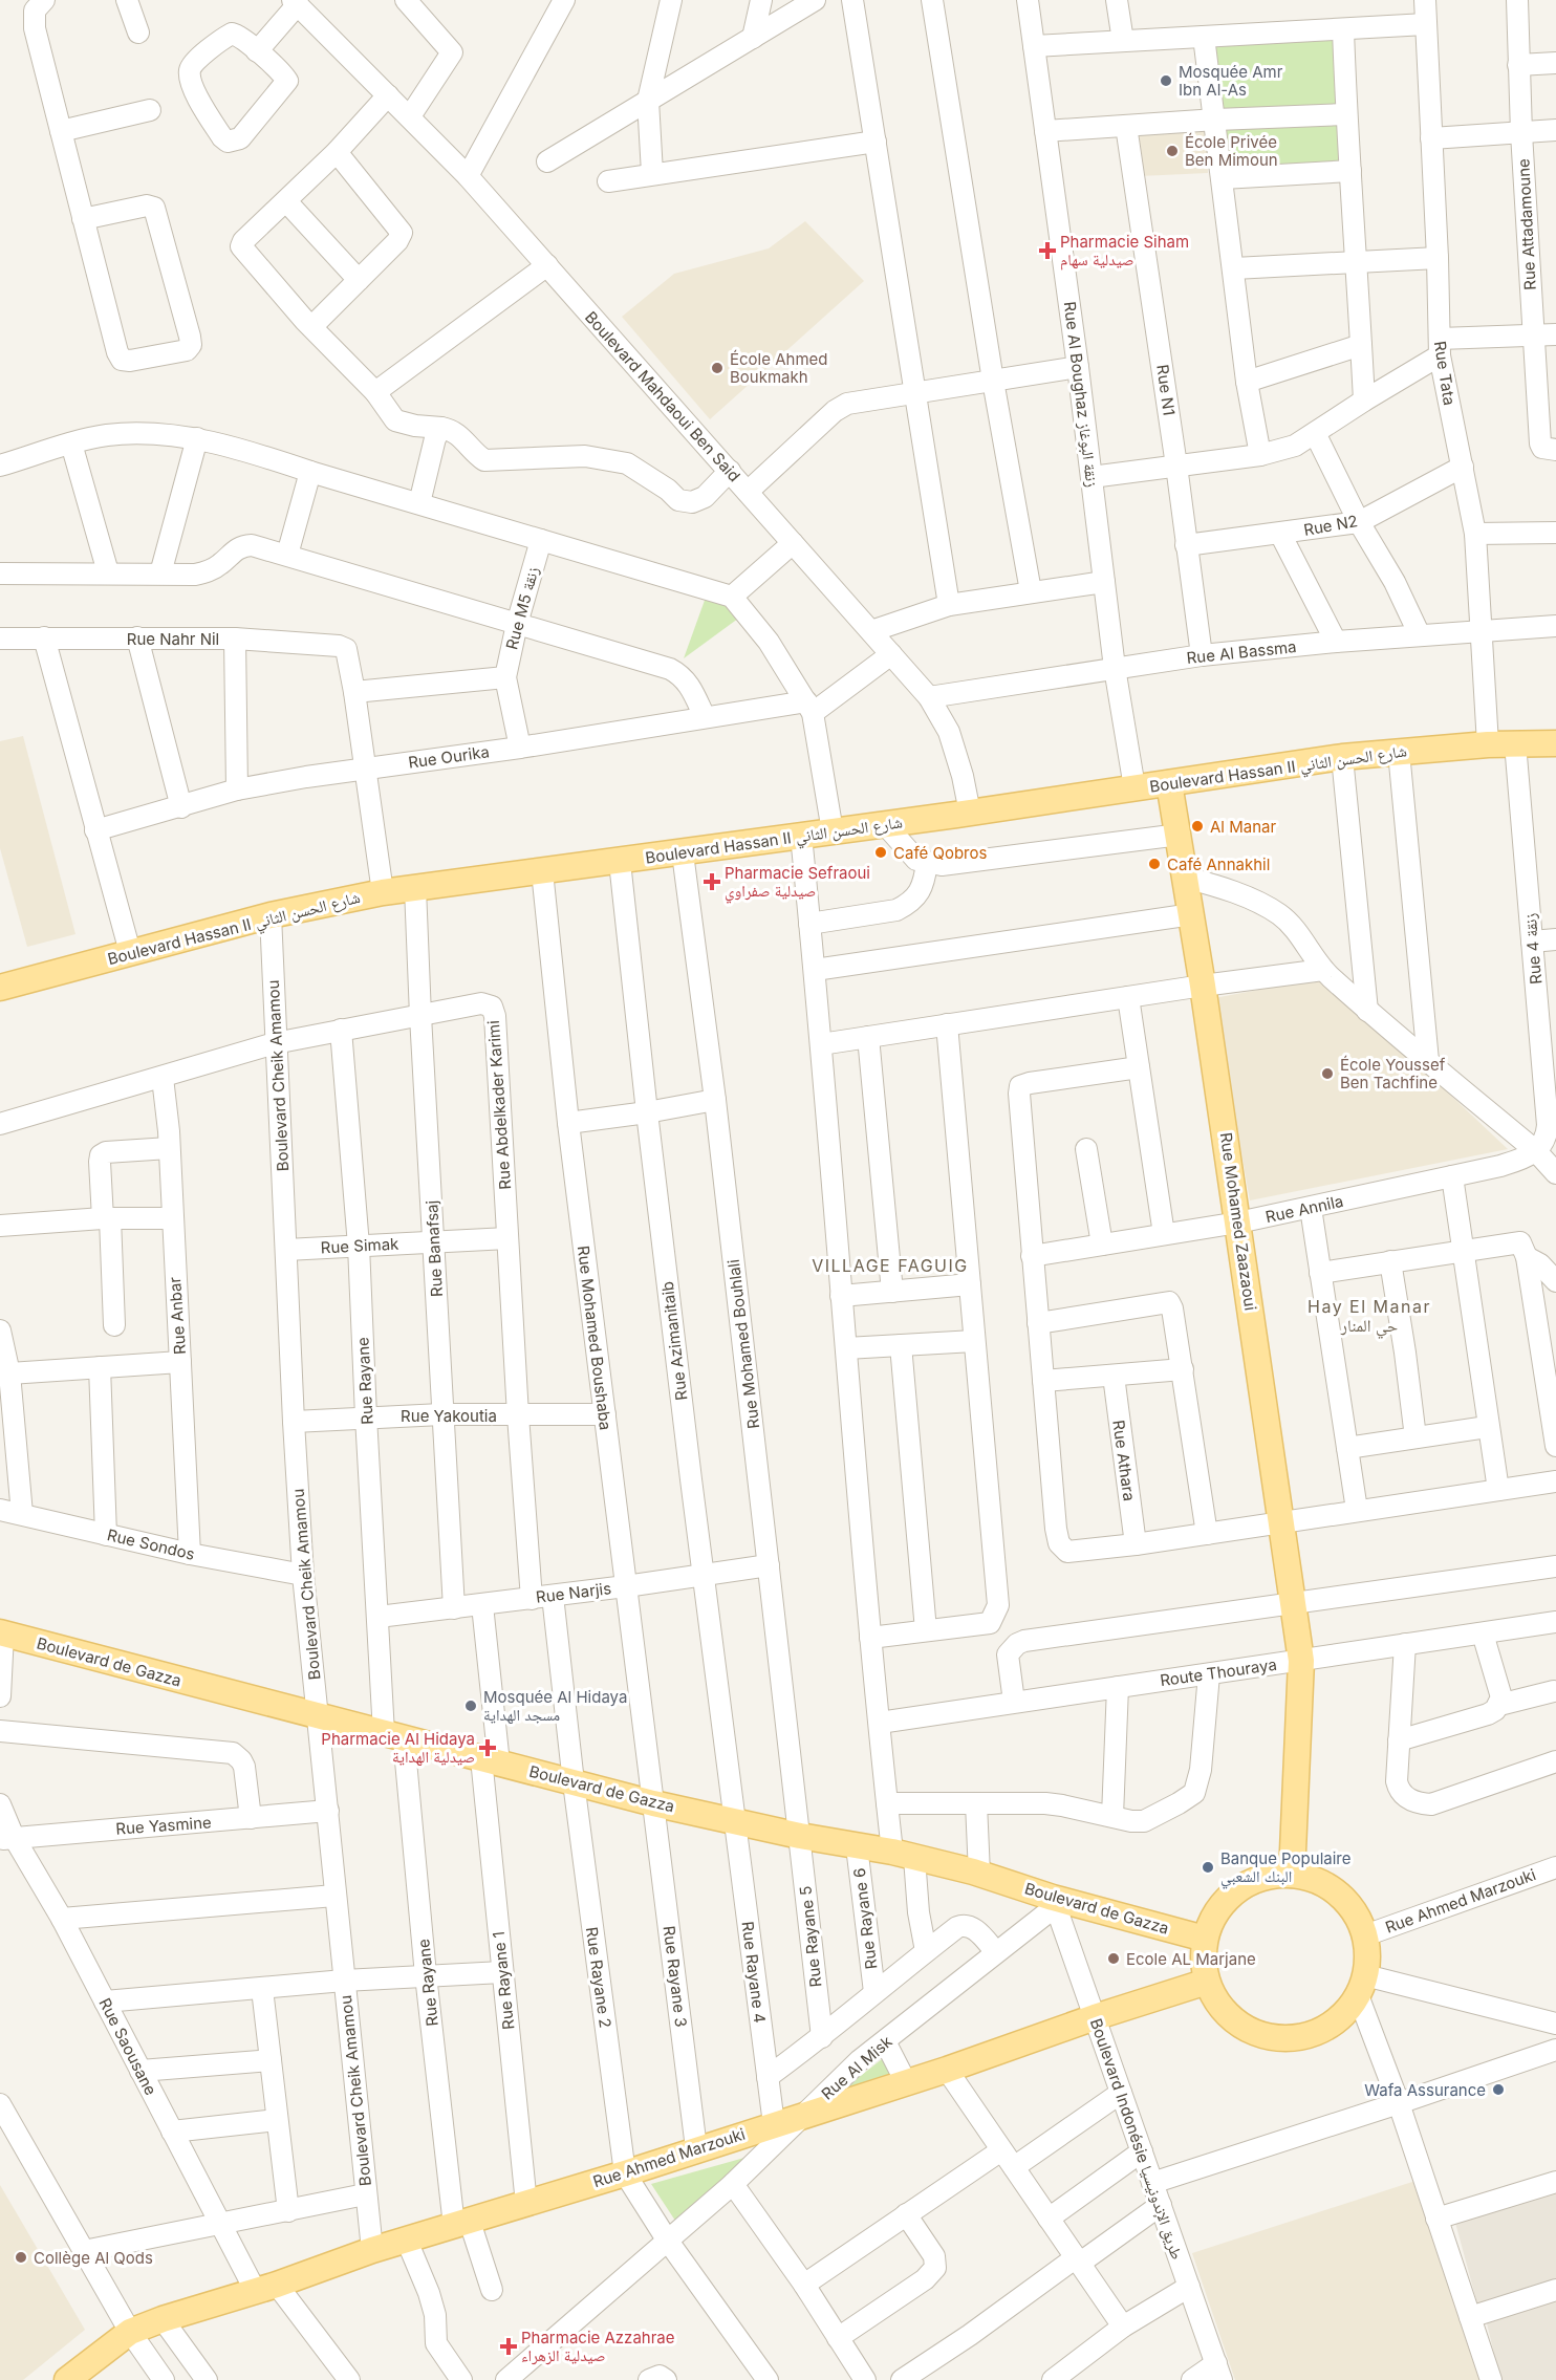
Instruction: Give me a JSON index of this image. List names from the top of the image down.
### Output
{
  "streets": {
    "main road": [
      "Boulevard Hassan II شارع الحسن الثاني",
      "Rue Mohamed Zaazaoui",
      "Boulevard de Gazza",
      "Rue Ahmed Marzouki"
    ],
    "street": [
      "Rue Attadamoune",
      "Rue Tata",
      "Rue N1",
      "Rue Al Boughaz زنقة البوغاز",
      "Boulevard Mahdaoui Ben Said",
      "Rue N2",
      "Rue M5 زنقة",
      "Rue Nahr Nil",
      "Rue Al Bassma",
      "Rue Ourika",
      "Rue 4 زنقة",
      "Boulevard Cheik Amamou",
      "Rue Abdelkader Karimi",
      "Rue Annila",
      "Rue Simak",
      "Rue Banafsaj",
      "Rue Anbar",
      "Rue Mohamed Boushaba",
      "Rue Azimanitaib",
      "Rue Mohamed Bouhlali",
      "Rue Rayane",
      "Rue Yakoutia",
      "Rue Athara",
      "Rue Sondos",
      "Rue Narjis",
      "Route Thouraya",
      "Rue Yasmine",
      "Rue Rayane 6",
      "Rue Rayane 5",
      "Rue Rayane 4",
      "Rue Rayane 3",
      "Rue Rayane 2",
      "Rue Rayane 1",
      "Rue Saousane",
      "Rue Al Misk",
      "Boulevard Indonésie طريق الإندونيسيا"
    ]
  },
  "crossings": [
    ["Rue Tata", "Rue N2"],
    ["Rue Tata", "Rue Al Bassma"],
    ["Rue Tata", "Boulevard Hassan II شارع الحسن الثاني"],
    ["Rue N1", "Rue N2"],
    ["Rue N1", "Rue Al Bassma"],
    ["Rue Al Boughaz زنقة البوغاز", "Rue Al Bassma"],
    ["Rue Al Boughaz زنقة البوغاز", "Boulevard Hassan II شارع الحسن الثاني"],
    ["Boulevard Mahdaoui Ben Said", "Rue Al Bassma"],
    ["Boulevard Mahdaoui Ben Said", "Rue Ourika"],
    ["Boulevard Mahdaoui Ben Said", "Boulevard Hassan II شارع الحسن الثاني"],
    ["Boulevard Hassan II شارع الحسن الثاني", "Rue 4 زنقة"],
    ["Boulevard Hassan II شارع الحسن الثاني", "Boulevard Cheik Amamou"],
    ["Boulevard Hassan II شارع الحسن الثاني", "Rue Mohamed Zaazaoui"],
    ["Boulevard Hassan II شارع الحسن الثاني", "Rue Banafsaj"],
    ["Boulevard Hassan II شارع الحسن الثاني", "Rue Mohamed Boushaba"],
    ["Boulevard Hassan II شارع الحسن الثاني", "Rue Azimanitaib"],
    ["Boulevard Hassan II شارع الحسن الثاني", "Rue Mohamed Bouhlali"],
    ["Rue 4 زنقة", "Rue Annila"],
    ["Boulevard Cheik Amamou", "Rue Abdelkader Karimi"],
    ["Boulevard Cheik Amamou", "Rue Simak"],
    ["Boulevard Cheik Amamou", "Rue Yakoutia"],
    ["Boulevard Cheik Amamou", "Rue Sondos"],
    ["Boulevard Cheik Amamou", "Boulevard de Gazza"],
    ["Boulevard Cheik Amamou", "Rue Yasmine"],
    ["Boulevard Cheik Amamou", "Rue Ahmed Marzouki"],
    ["Rue Abdelkader Karimi", "Rue Simak"],
    ["Rue Abdelkader Karimi", "Rue Banafsaj"],
    ["Rue Abdelkader Karimi", "Rue Anbar"],
    ["Rue Abdelkader Karimi", "Rue Rayane"],
    ["Rue Abdelkader Karimi", "Rue Yakoutia"],
    ["Rue Abdelkader Karimi", "Rue Narjis"],
    ["Rue Abdelkader Karimi", "Rue Rayane 2"],
    ["Rue Annila", "Rue Mohamed Zaazaoui"],
    ["Rue Mohamed Zaazaoui", "Boulevard de Gazza"],
    ["Rue Mohamed Zaazaoui", "Route Thouraya"],
    ["Rue Mohamed Zaazaoui", "Rue Ahmed Marzouki"],
    ["Rue Simak", "Rue Banafsaj"],
    ["Rue Simak", "Rue Rayane"],
    ["Rue Banafsaj", "Rue Yakoutia"],
    ["Rue Banafsaj", "Rue Narjis"],
    ["Rue Anbar", "Rue Sondos"],
    ["Rue Mohamed Boushaba", "Rue Yakoutia"],
    ["Rue Mohamed Boushaba", "Rue Narjis"],
    ["Rue Mohamed Boushaba", "Boulevard de Gazza"],
    ["Rue Mohamed Boushaba", "Rue Rayane 3"],
    ["Rue Azimanitaib", "Rue Narjis"],
    ["Rue Azimanitaib", "Boulevard de Gazza"],
    ["Rue Azimanitaib", "Rue Rayane 4"],
    ["Rue Mohamed Bouhlali", "Rue Narjis"],
    ["Rue Mohamed Bouhlali", "Boulevard de Gazza"],
    ["Rue Mohamed Bouhlali", "Rue Rayane 5"],
    ["Rue Rayane", "Rue Yakoutia"],
    ["Rue Rayane", "Rue Narjis"],
    ["Rue Rayane", "Boulevard de Gazza"],
    ["Rue Rayane", "Rue Ahmed Marzouki"],
    ["Rue Narjis", "Rue Rayane 2"],
    ["Rue Narjis", "Rue Rayane 1"],
    ["Boulevard de Gazza", "Rue Ahmed Marzouki"],
    ["Boulevard de Gazza", "Rue Rayane 6"],
    ["Boulevard de Gazza", "Rue Rayane 5"],
    ["Boulevard de Gazza", "Rue Rayane 4"],
    ["Boulevard de Gazza", "Rue Rayane 3"],
    ["Boulevard de Gazza", "Rue Rayane 2"],
    ["Boulevard de Gazza", "Rue Rayane 1"],
    ["Boulevard de Gazza", "Rue Al Misk"],
    ["Boulevard de Gazza", "Boulevard Indonésie طريق الإندونيسيا"],
    ["Rue Yasmine", "Rue Saousane"],
    ["Rue Ahmed Marzouki", "Rue Rayane 4"],
    ["Rue Ahmed Marzouki", "Rue Rayane 3"],
    ["Rue Ahmed Marzouki", "Rue Rayane 2"],
    ["Rue Ahmed Marzouki", "Rue Rayane 1"],
    ["Rue Ahmed Marzouki", "Rue Saousane"],
    ["Rue Ahmed Marzouki", "Rue Al Misk"],
    ["Rue Ahmed Marzouki", "Boulevard Indonésie طريق الإندونيسيا"],
    ["Rue Al Misk", "Boulevard Indonésie طريق الإندونيسيا"]
  ],
  "districts": ["VILLAGE FAGUIG", "Hay El Manar حي المنار"],
  "places": {
    "other": [
      "Mosquée Amr Ibn Al-As",
      "École Privée Ben Mimoun",
      "École Ahmed Boukmakh",
      "Al Manar",
      "Café Qobros",
      "Café Annakhil",
      "École Youssef Ben Tachfine",
      "Mosquée Al Hidaya مسجد الهداية",
      "Banque Populaire البنك الشعبي",
      "Ecole AL Marjane",
      "Wafa Assurance",
      "Collège Al Qods"
    ],
    "health": [
      "Pharmacie Siham صيدلية سهام",
      "Pharmacie Sefraoui صيدلية صفراوي",
      "Pharmacie Al Hidaya صيدلية الهداية",
      "Pharmacie Azzahrae صيدلية الزهراء"
    ]
  }
}
